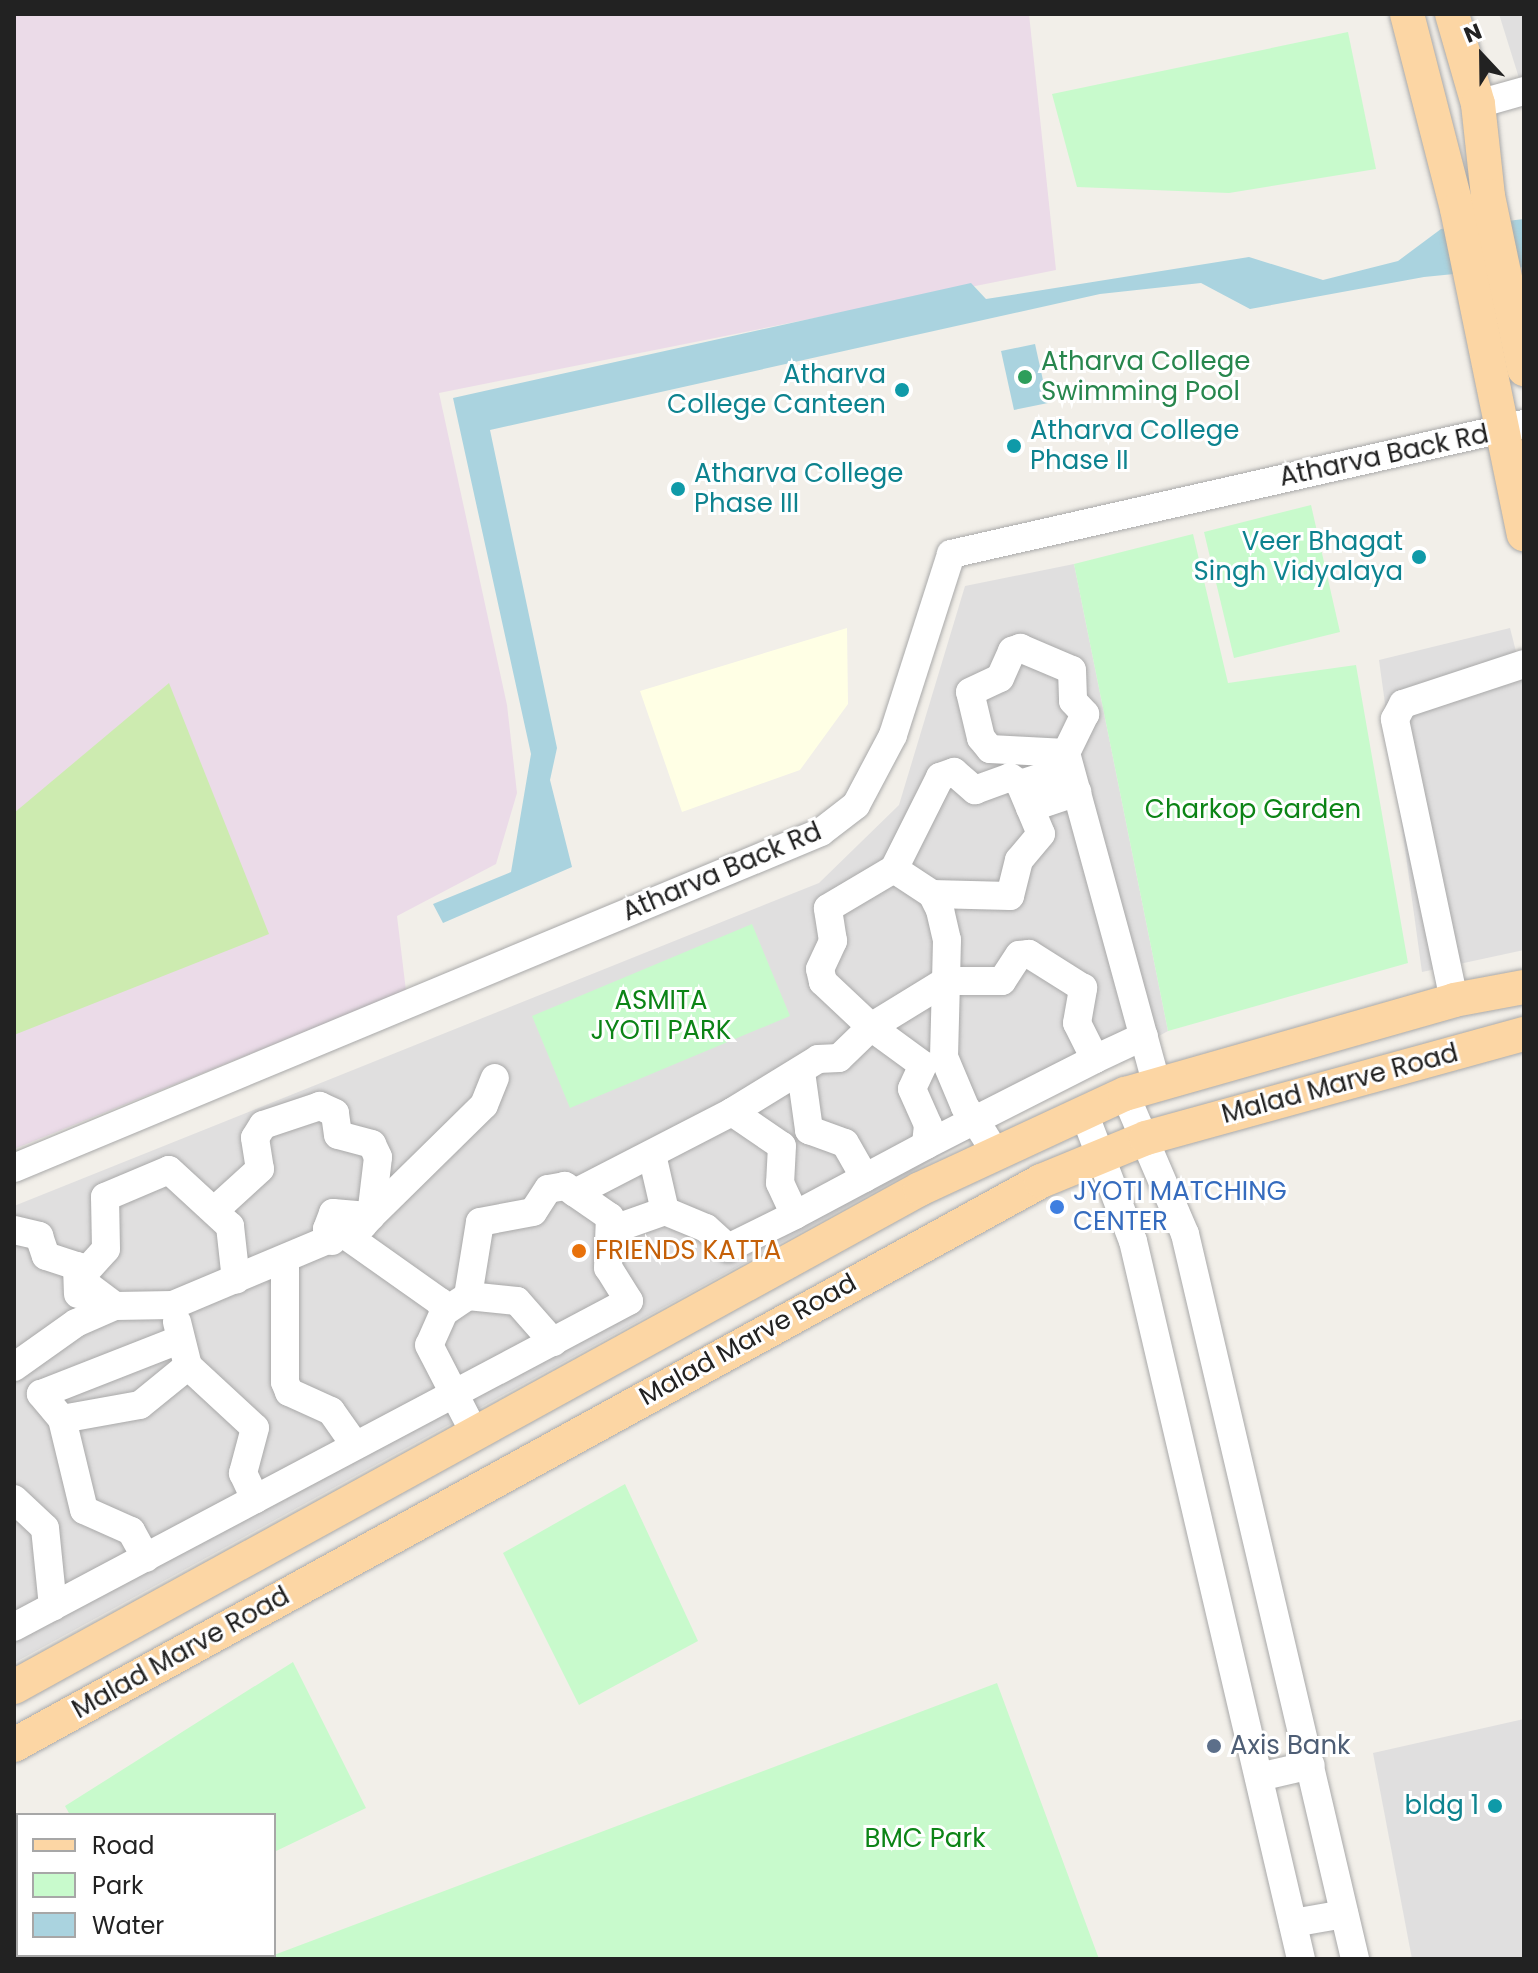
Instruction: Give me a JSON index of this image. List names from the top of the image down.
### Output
{
  "streets": {
    "main road": ["Malad Marve Road"],
    "street": ["Atharva Back Rd"]
  },
  "parks": ["Charkop Garden", "ASMITA JYOTI PARK", "BMC Park"],
  "places": [
    "Atharva College Swimming Pool",
    "Atharva College Canteen",
    "Atharva College Phase II",
    "Atharva College Phase III",
    "Veer Bhagat Singh Vidyalaya",
    "JYOTI MATCHING CENTER",
    "FRIENDS KATTA",
    "Axis Bank",
    "bldg 1"
  ],
  "legend": ["Road", "Park", "Water"],
  "north": "top"
}
